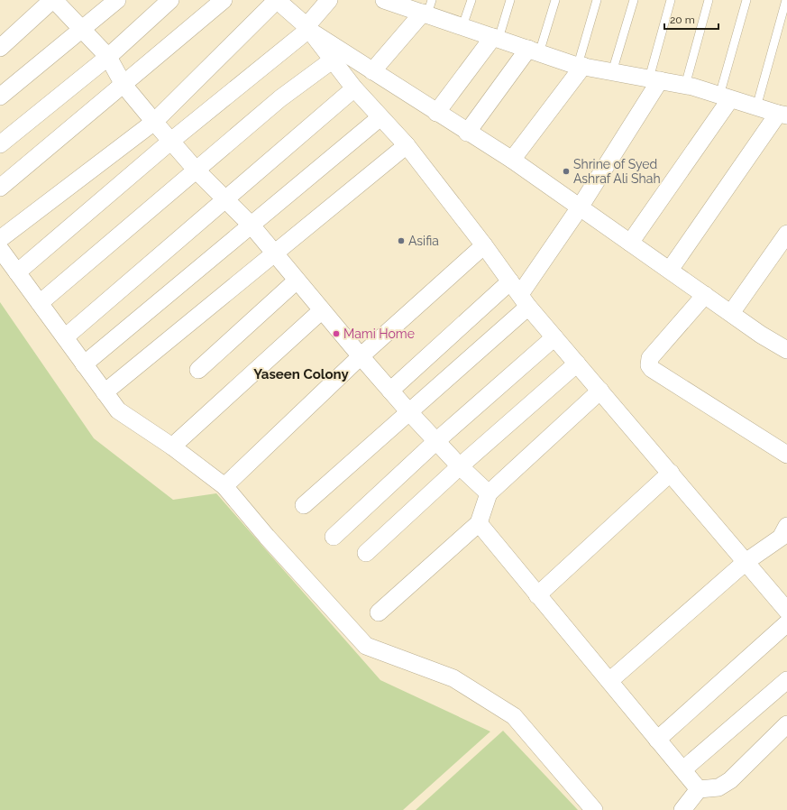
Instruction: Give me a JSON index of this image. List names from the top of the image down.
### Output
{
  "districts": ["Yaseen Colony"],
  "places": ["Shrine of Syed Ashraf Ali Shah", "Asifia", "Mami Home"],
  "scale_bar": "20 m"
}
